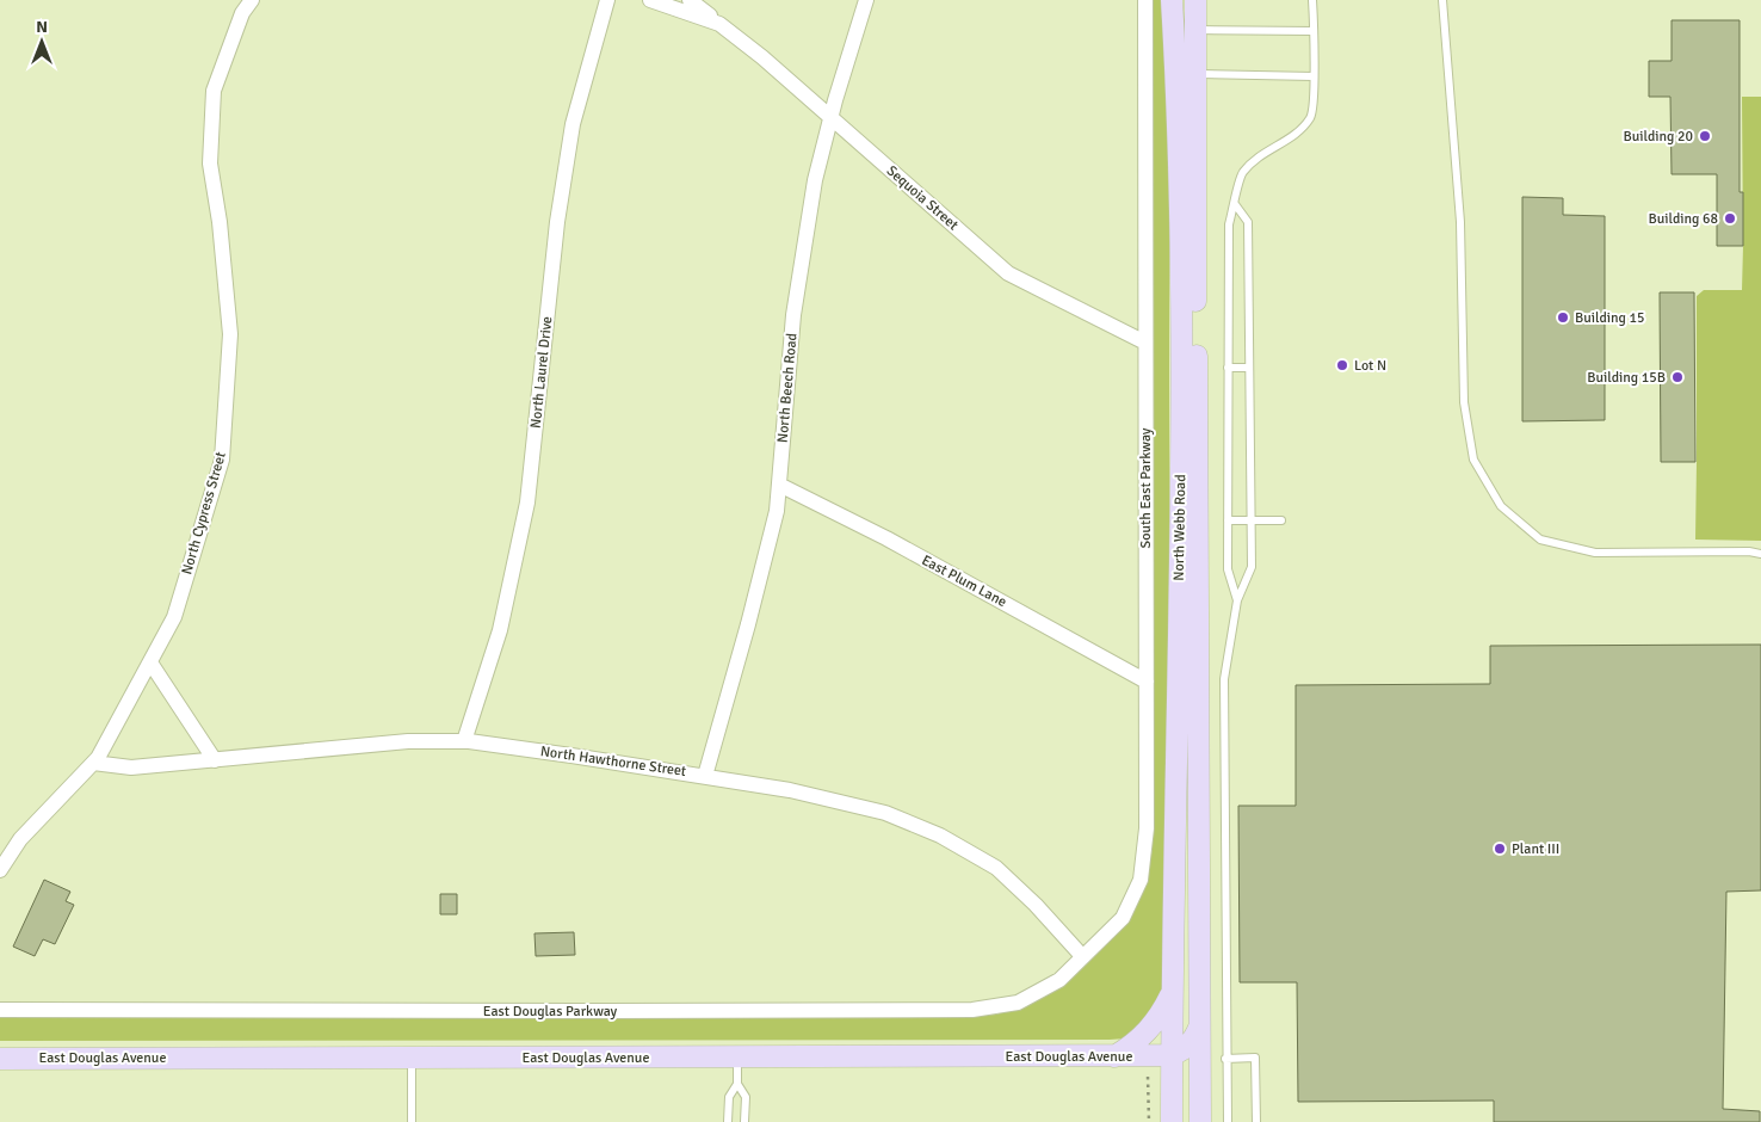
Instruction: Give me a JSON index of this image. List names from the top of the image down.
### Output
{
  "streets": {
    "main road": ["North Webb Road", "East Douglas Avenue"],
    "street": [
      "Sequoia Street",
      "North Laurel Drive",
      "North Beech Road",
      "South East Parkway",
      "North Cypress Street",
      "East Plum Lane",
      "North Hawthorne Street",
      "East Douglas Parkway"
    ]
  },
  "crossings": [
    ["Sequoia Street", "North Beech Road"],
    ["Sequoia Street", "South East Parkway"],
    ["North Laurel Drive", "North Hawthorne Street"],
    ["North Beech Road", "East Plum Lane"],
    ["North Beech Road", "North Hawthorne Street"],
    ["South East Parkway", "East Plum Lane"],
    ["South East Parkway", "North Hawthorne Street"],
    ["South East Parkway", "East Douglas Parkway"],
    ["North Cypress Street", "North Hawthorne Street"],
    ["North Webb Road", "East Douglas Avenue"],
    ["North Hawthorne Street", "East Douglas Parkway"]
  ],
  "places": [
    "Building 20",
    "Building 68",
    "Building 15",
    "Lot N",
    "Building 15B",
    "Plant III"
  ],
  "north": "top"
}
